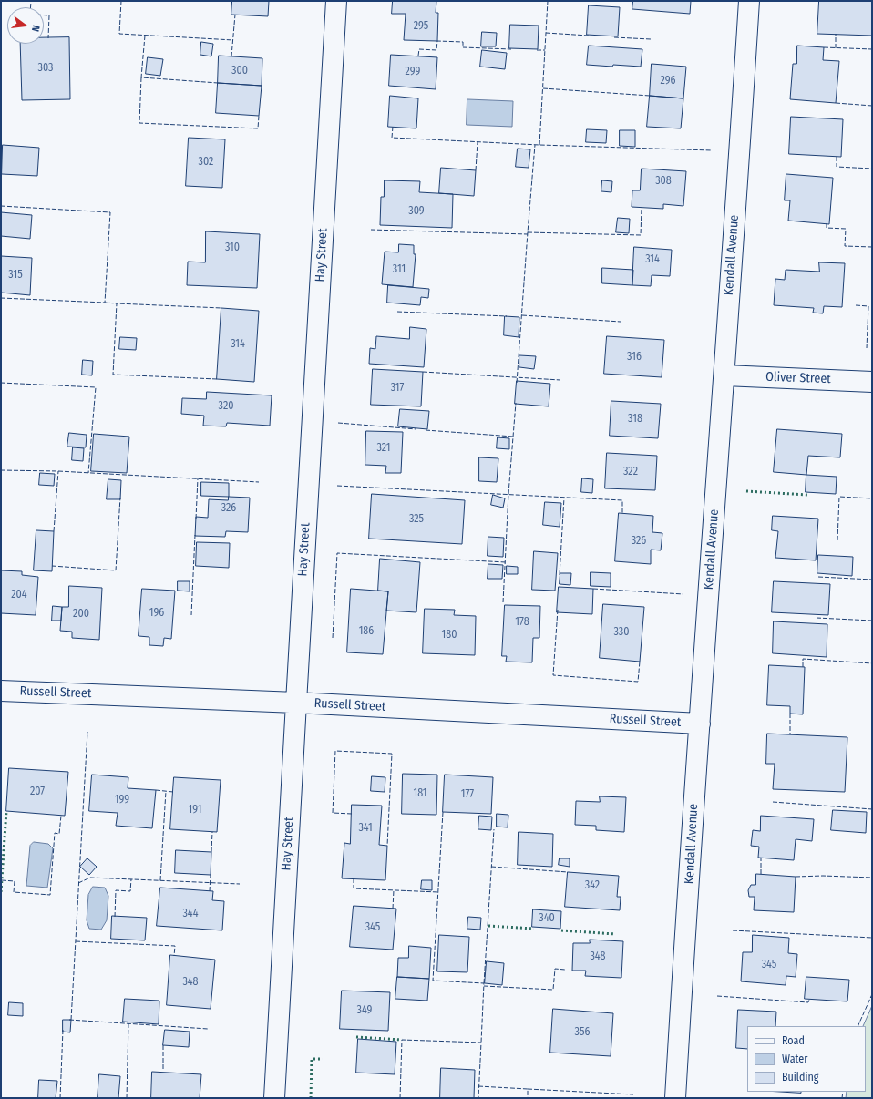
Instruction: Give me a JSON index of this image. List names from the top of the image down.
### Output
{
  "streets": {
    "street": [
      "Hay Street",
      "Kendall Avenue",
      "Oliver Street",
      "Russell Street"
    ]
  },
  "crossings": [
    ["Hay Street", "Russell Street"],
    ["Kendall Avenue", "Oliver Street"],
    ["Kendall Avenue", "Russell Street"]
  ],
  "house_numbers": [
    "295",
    "303",
    "300",
    "299",
    "296",
    "302",
    "308",
    "309",
    "310",
    "314",
    "311",
    "315",
    "314",
    "316",
    "317",
    "320",
    "318",
    "321",
    "322",
    "326",
    "325",
    "326",
    "204",
    "196",
    "200",
    "178",
    "186",
    "330",
    "180",
    "207",
    "181",
    "177",
    "199",
    "191",
    "341",
    "342",
    "344",
    "340",
    "345",
    "348",
    "345",
    "348",
    "349",
    "356"
  ],
  "legend": ["Road", "Water", "Building"],
  "north": "right"
}
